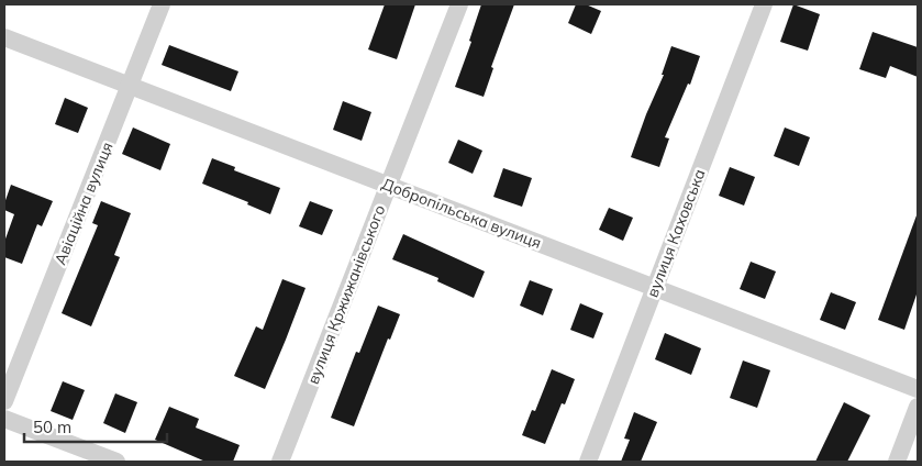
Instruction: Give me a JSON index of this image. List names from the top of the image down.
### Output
{
  "streets": {
    "street": [
      "Авіаційна вулиця",
      "Добропільська вулиця",
      "вулиця Каховська",
      "вулиця Кржижанівського"
    ]
  },
  "crossings": [
    ["Авіаційна вулиця", "Добропільська вулиця"],
    ["Добропільська вулиця", "вулиця Каховська"],
    ["Добропільська вулиця", "вулиця Кржижанівського"]
  ],
  "scale_bar": "50 m"
}
